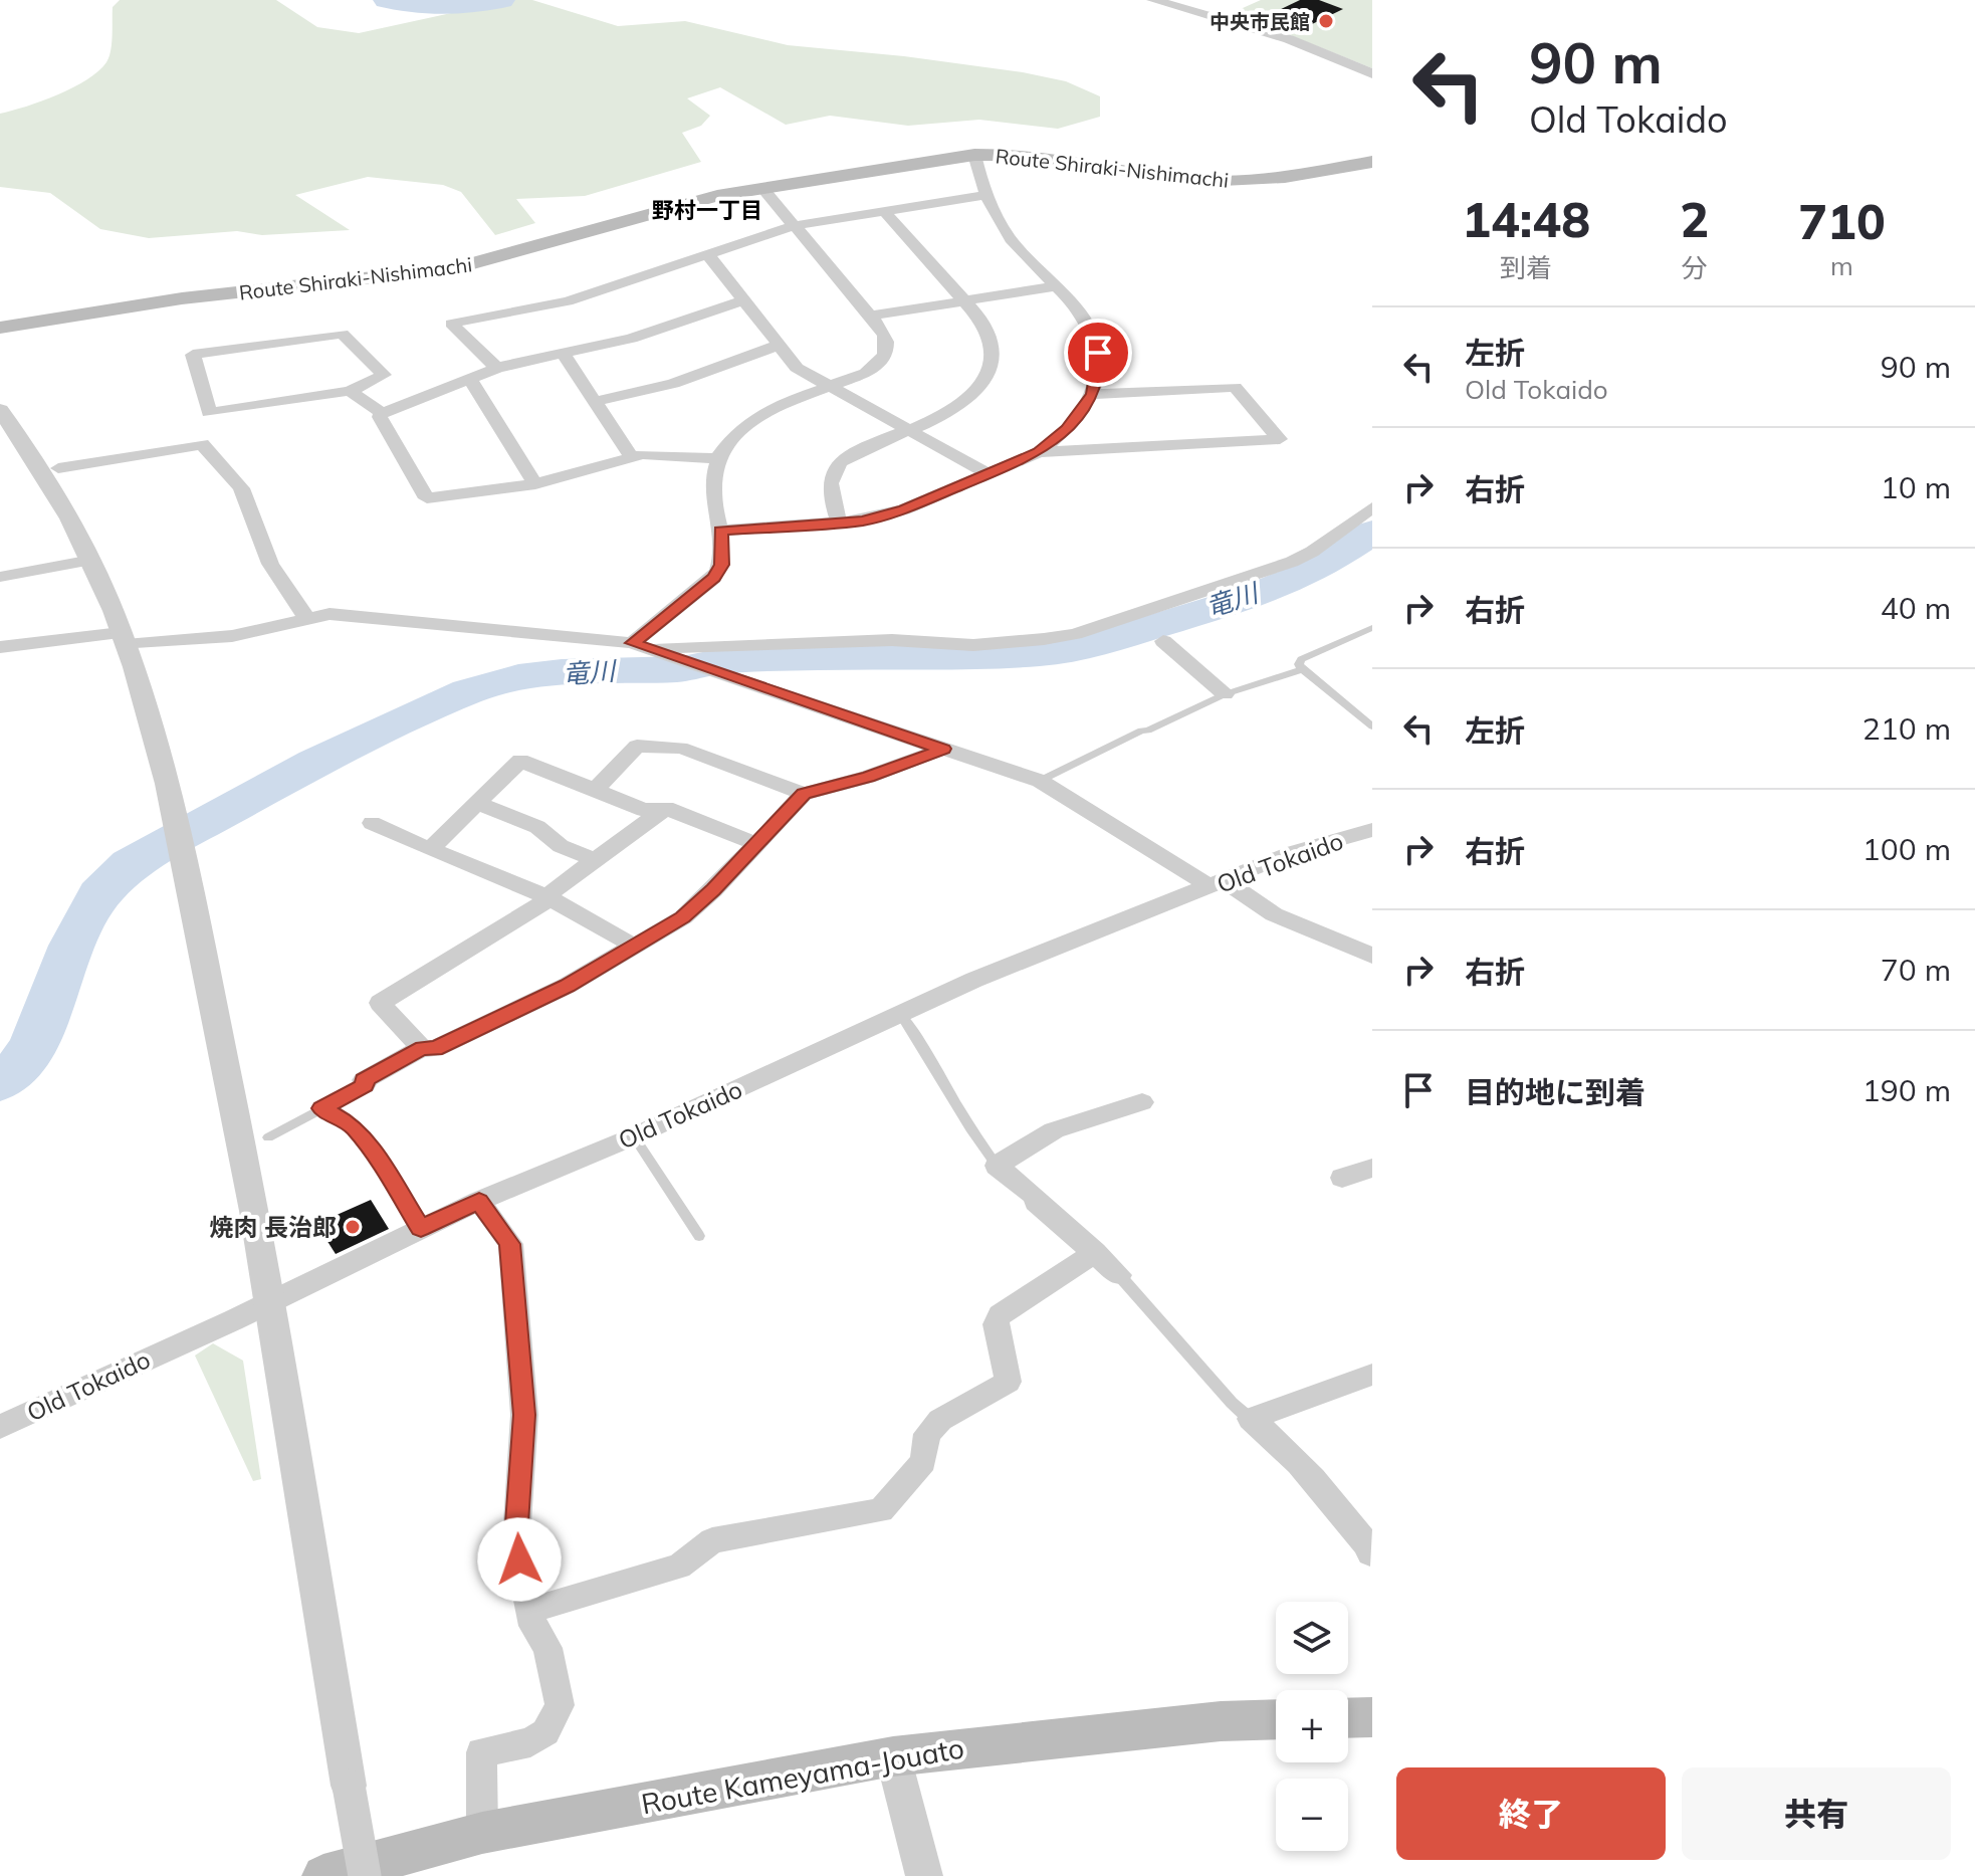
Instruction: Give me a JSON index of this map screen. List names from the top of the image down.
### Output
{
  "streets": {
    "main road": ["Route Shiraki-Nishimachi", "Route Kameyama-Jouato"],
    "street": ["Old Tokaido"]
  },
  "districts": ["野村一丁目"],
  "water": ["竜川"],
  "places": ["中央市民館", "焼肉 長治郎"],
  "page": {
    "turn": ["90 m", "Old Tokaido"],
    "eta": [
      "14:48",
      "到着",
      "2",
      "分",
      "710",
      "m"
    ],
    "list": [
      {
        "name": "左折",
        "note": "Old Tokaido",
        "value": "90 m"
      },
      {
        "name": "右折",
        "value": "10 m"
      },
      {
        "name": "右折",
        "value": "40 m"
      },
      {
        "name": "左折",
        "value": "210 m"
      },
      {
        "name": "右折",
        "value": "100 m"
      },
      {
        "name": "右折",
        "value": "70 m"
      },
      {
        "name": "目的地に到着",
        "value": "190 m"
      }
    ],
    "map_buttons": ["+", "−"],
    "buttons": ["終了", "共有"]
  }
}
